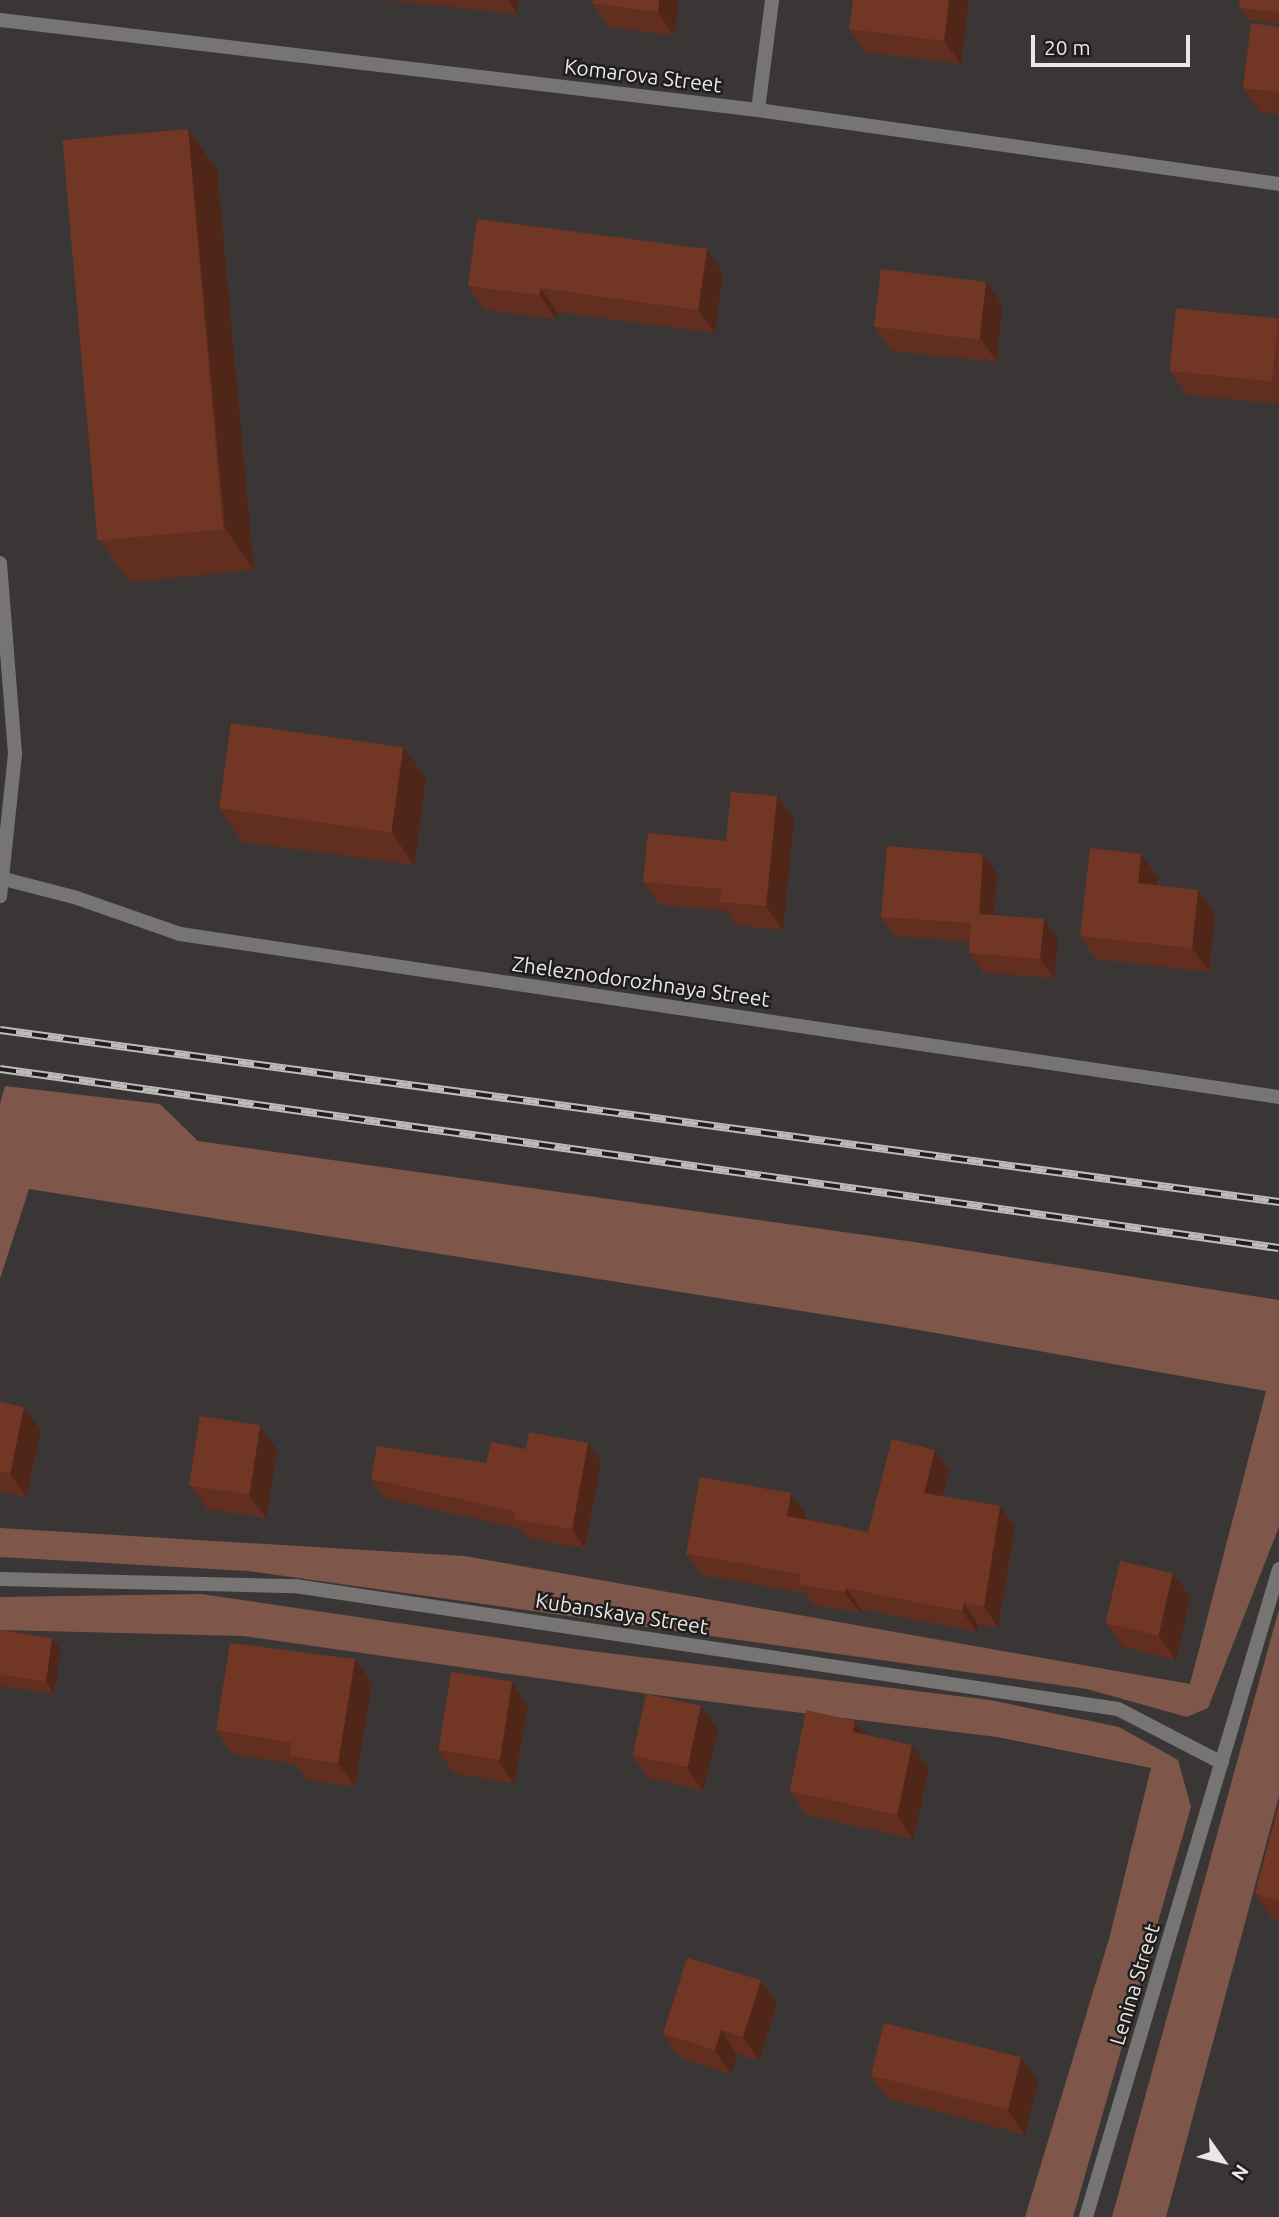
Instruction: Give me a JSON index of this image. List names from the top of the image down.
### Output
{
  "streets": {
    "street": [
      "Komarova Street",
      "Zheleznodorozhnaya Street",
      "Kubanskaya Street",
      "Lenina Street"
    ]
  },
  "crossings": [
    ["Kubanskaya Street", "Lenina Street"]
  ],
  "scale_bar": "20 m",
  "north": "bottom right"
}
